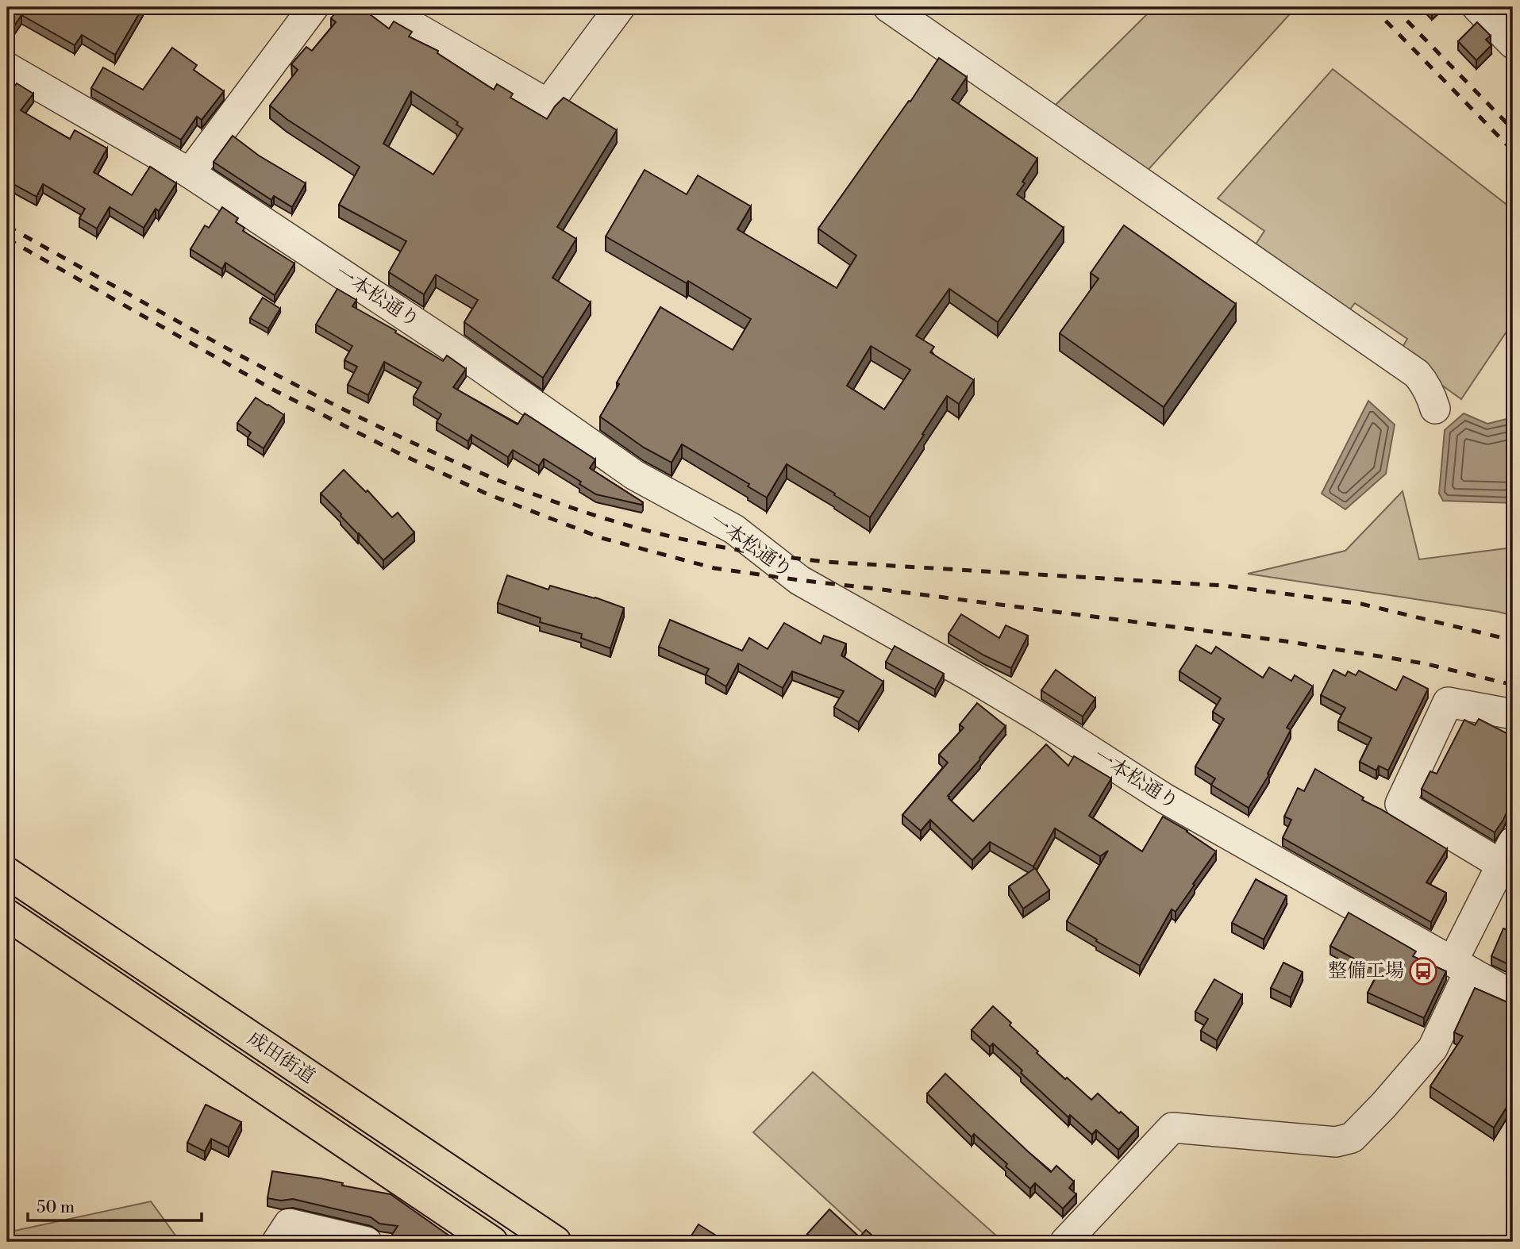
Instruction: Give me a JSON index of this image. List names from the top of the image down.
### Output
{
  "streets": {
    "highway": ["成田街道"],
    "street": ["一本松通り"]
  },
  "places": {
    "bus stop": ["整備工場"]
  },
  "scale_bar": "50 m"
}
